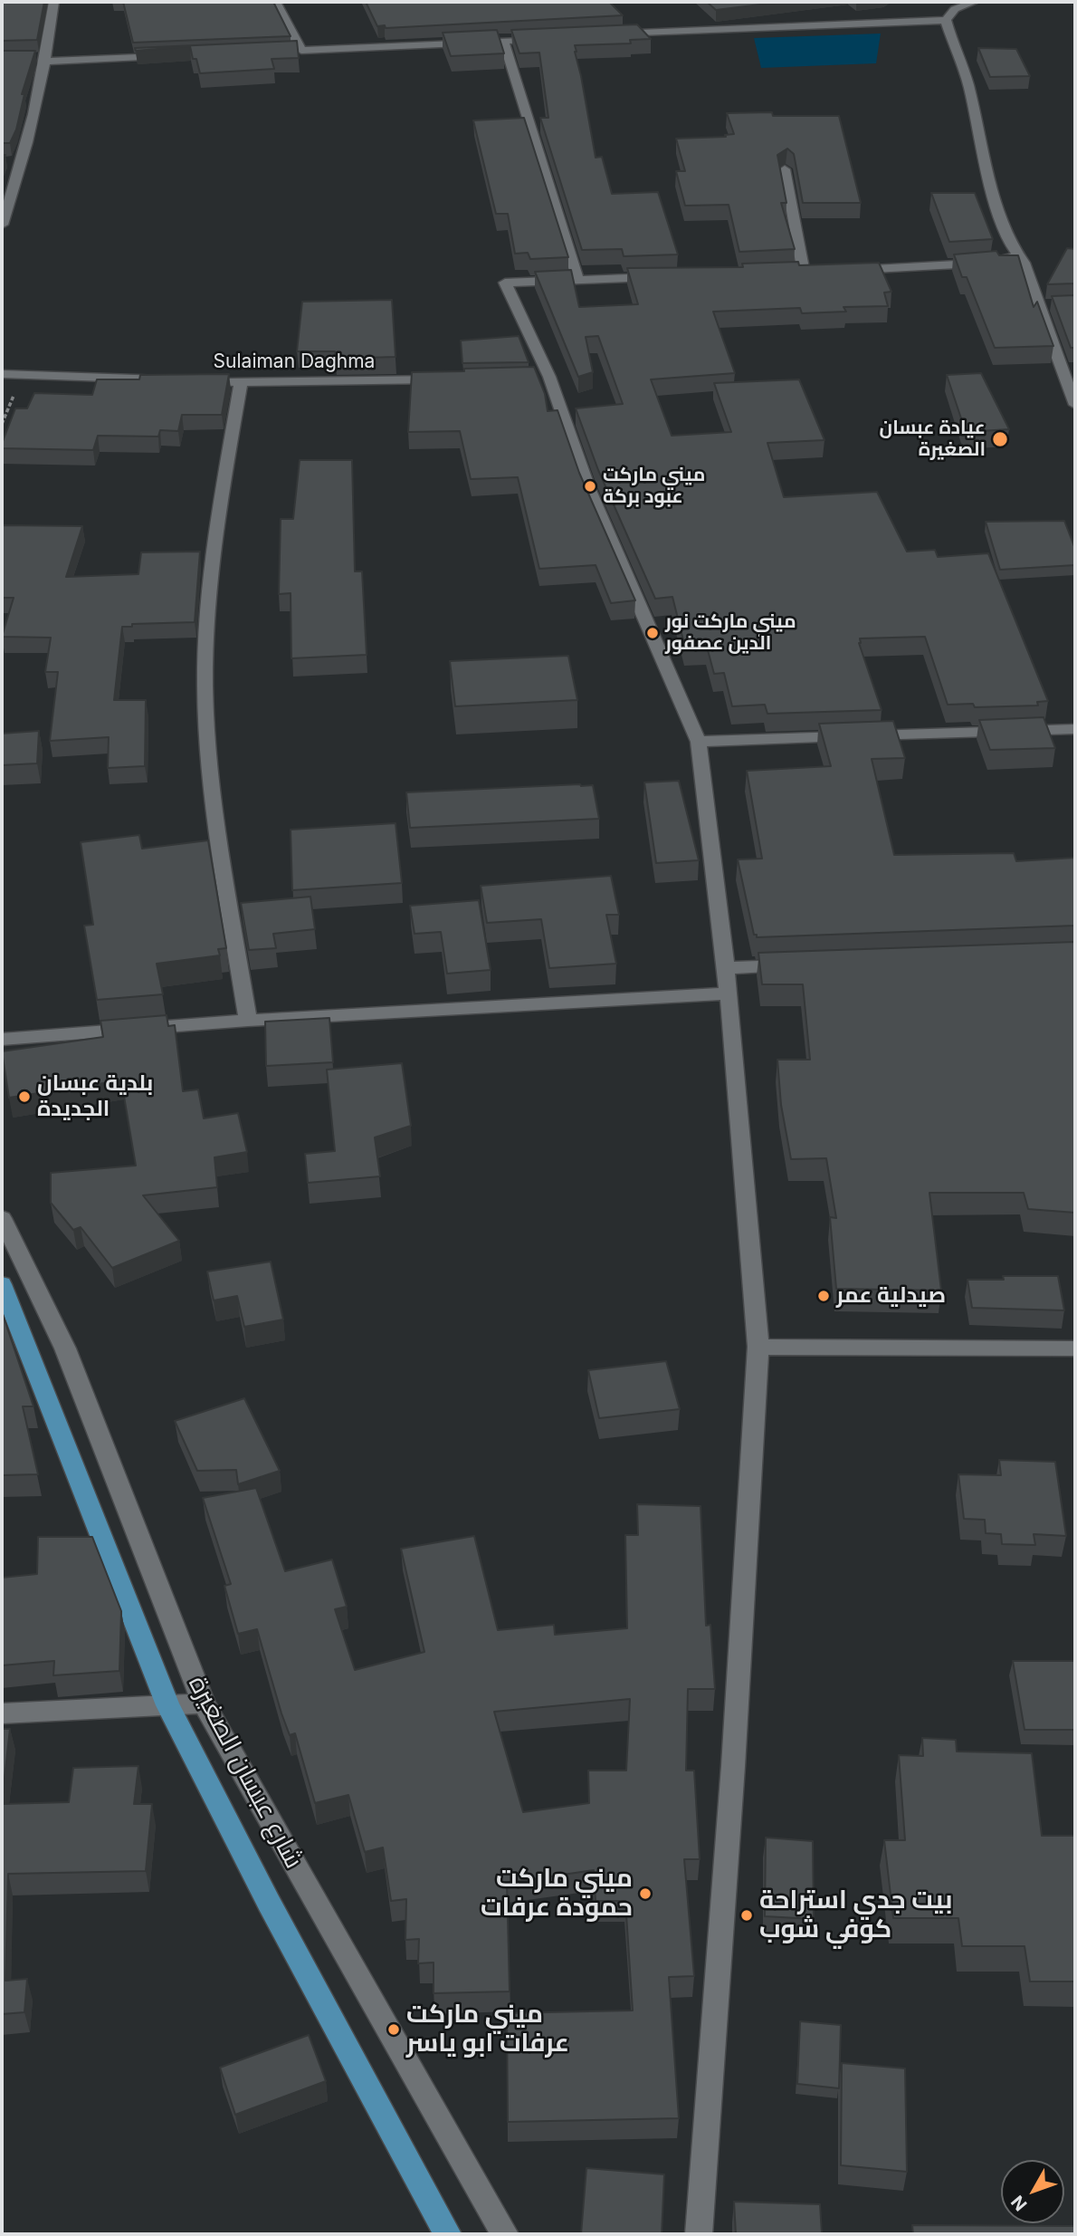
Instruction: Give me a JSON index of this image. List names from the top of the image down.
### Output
{
  "streets": {
    "main road": ["شارع عبسان الصغيرة"],
    "street": ["Sulaiman Daghma"]
  },
  "places": [
    "عيادة عبسان الصغيرة",
    "ميني ماركت عبود بركة",
    "ميني ماركت نور الدين عصفور",
    "بلدية عبسان الجديدة",
    "صيدلية عمر",
    "ميني ماركت حمودة عرفات",
    "بيت جدي استراحة كوفي شوب",
    "ميني ماركت عرفات ابو ياسر"
  ],
  "north": "bottom left"
}
